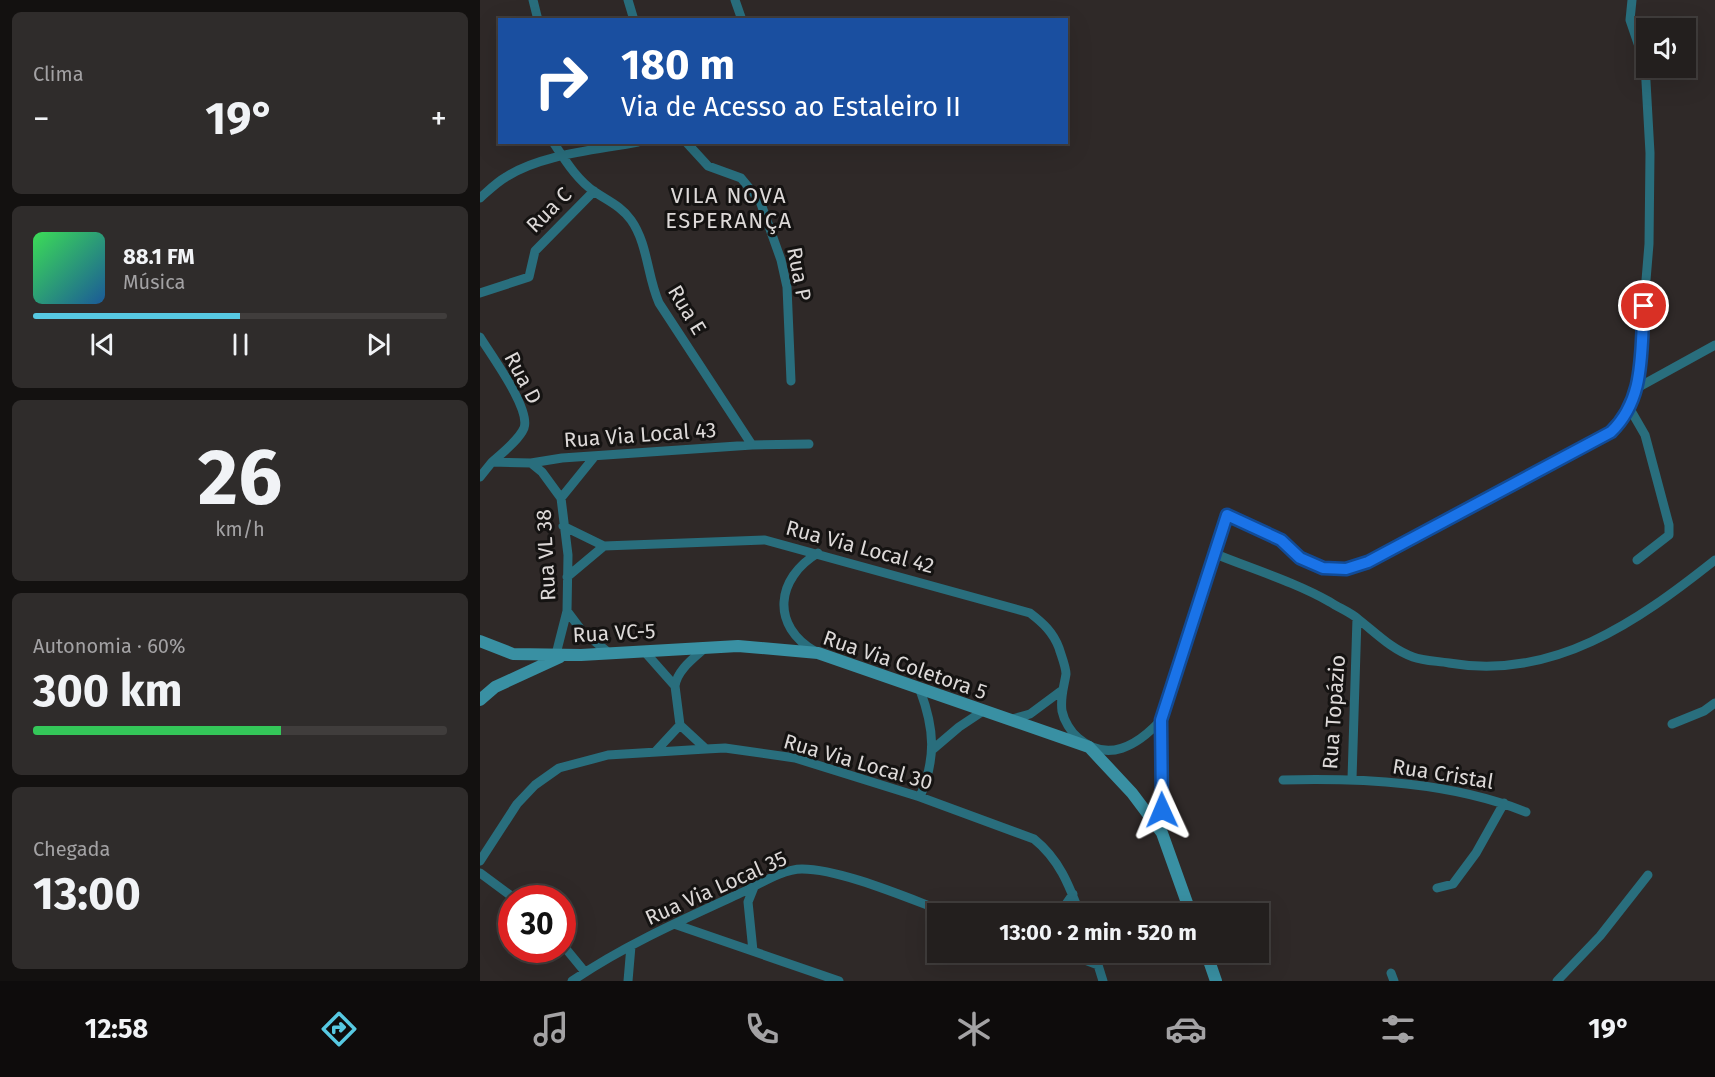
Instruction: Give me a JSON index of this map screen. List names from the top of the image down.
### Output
{
  "streets": {
    "street": [
      "Rua C",
      "Rua P",
      "Rua E",
      "Rua D",
      "Rua Via Local 43",
      "Rua Via Local 42",
      "Rua VL 38",
      "Rua VC-5",
      "Rua Via Coletora 5",
      "Rua Topázio",
      "Rua Via Local 30",
      "Rua Cristal",
      "Rua Via Local 35"
    ]
  },
  "crossings": [
    ["Rua C", "Rua E"],
    ["Rua E", "Rua Via Local 43"],
    ["Rua D", "Rua Via Local 43"],
    ["Rua Via Local 42", "Rua VL 38"],
    ["Rua VL 38", "Rua VC-5"],
    ["Rua VC-5", "Rua Via Coletora 5"],
    ["Rua Topázio", "Rua Cristal"]
  ],
  "districts": ["VILA NOVA ESPERANÇA"],
  "page": {
    "tile": [
      "Clima",
      ["26", "km/h"],
      ["Autonomia · 60%", "300 km"],
      ["Chegada", "13:00"]
    ],
    "turn": ["180 m", "Via de Acesso ao Estaleiro II"],
    "heat": ["−", "19°", "+"],
    "song": ["88.1 FM", "Música"],
    "limit": "30",
    "trip": "13:00 · 2 min · 520 m",
    "tabs": ["12:58", "19°"]
  }
}
